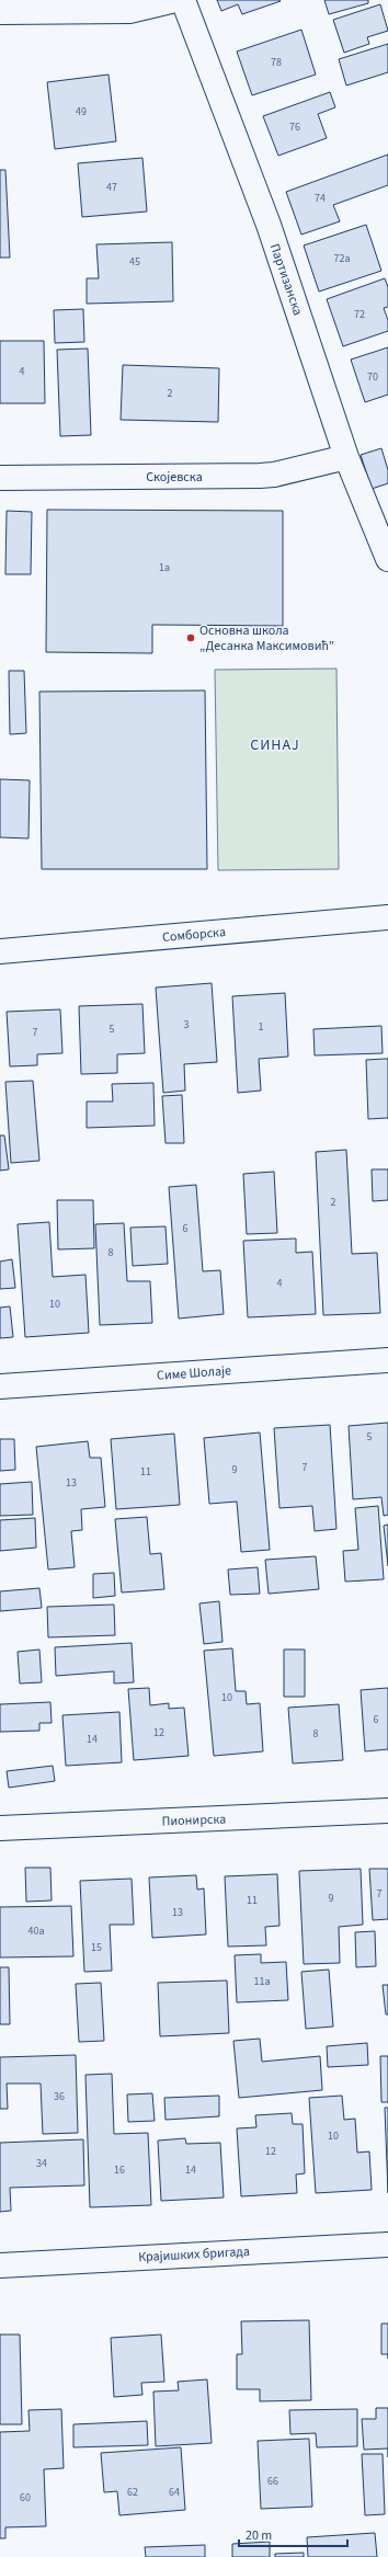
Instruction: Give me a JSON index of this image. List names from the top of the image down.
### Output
{
  "streets": {
    "street": [
      "Партизанска",
      "Скојевска",
      "Сомборска",
      "Симе Шолаје",
      "Пионирска",
      "Крајишких бригада"
    ]
  },
  "crossings": [
    ["Партизанска", "Скојевска"]
  ],
  "districts": ["СИНАЈ"],
  "places": ["Основна школа „Десанка Максимовић”"],
  "house_numbers": [
    "78",
    "49",
    "76",
    "47",
    "74",
    "72a",
    "45",
    "72",
    "4",
    "70",
    "2",
    "1a",
    "3",
    "1",
    "5",
    "7",
    "2",
    "6",
    "8",
    "4",
    "10",
    "5",
    "7",
    "9",
    "11",
    "13",
    "10",
    "6",
    "12",
    "8",
    "14",
    "7",
    "9",
    "11",
    "13",
    "40a",
    "15",
    "11a",
    "36",
    "10",
    "12",
    "34",
    "16",
    "14",
    "66",
    "62",
    "64",
    "60"
  ],
  "scale_bar": "20 m"
}
